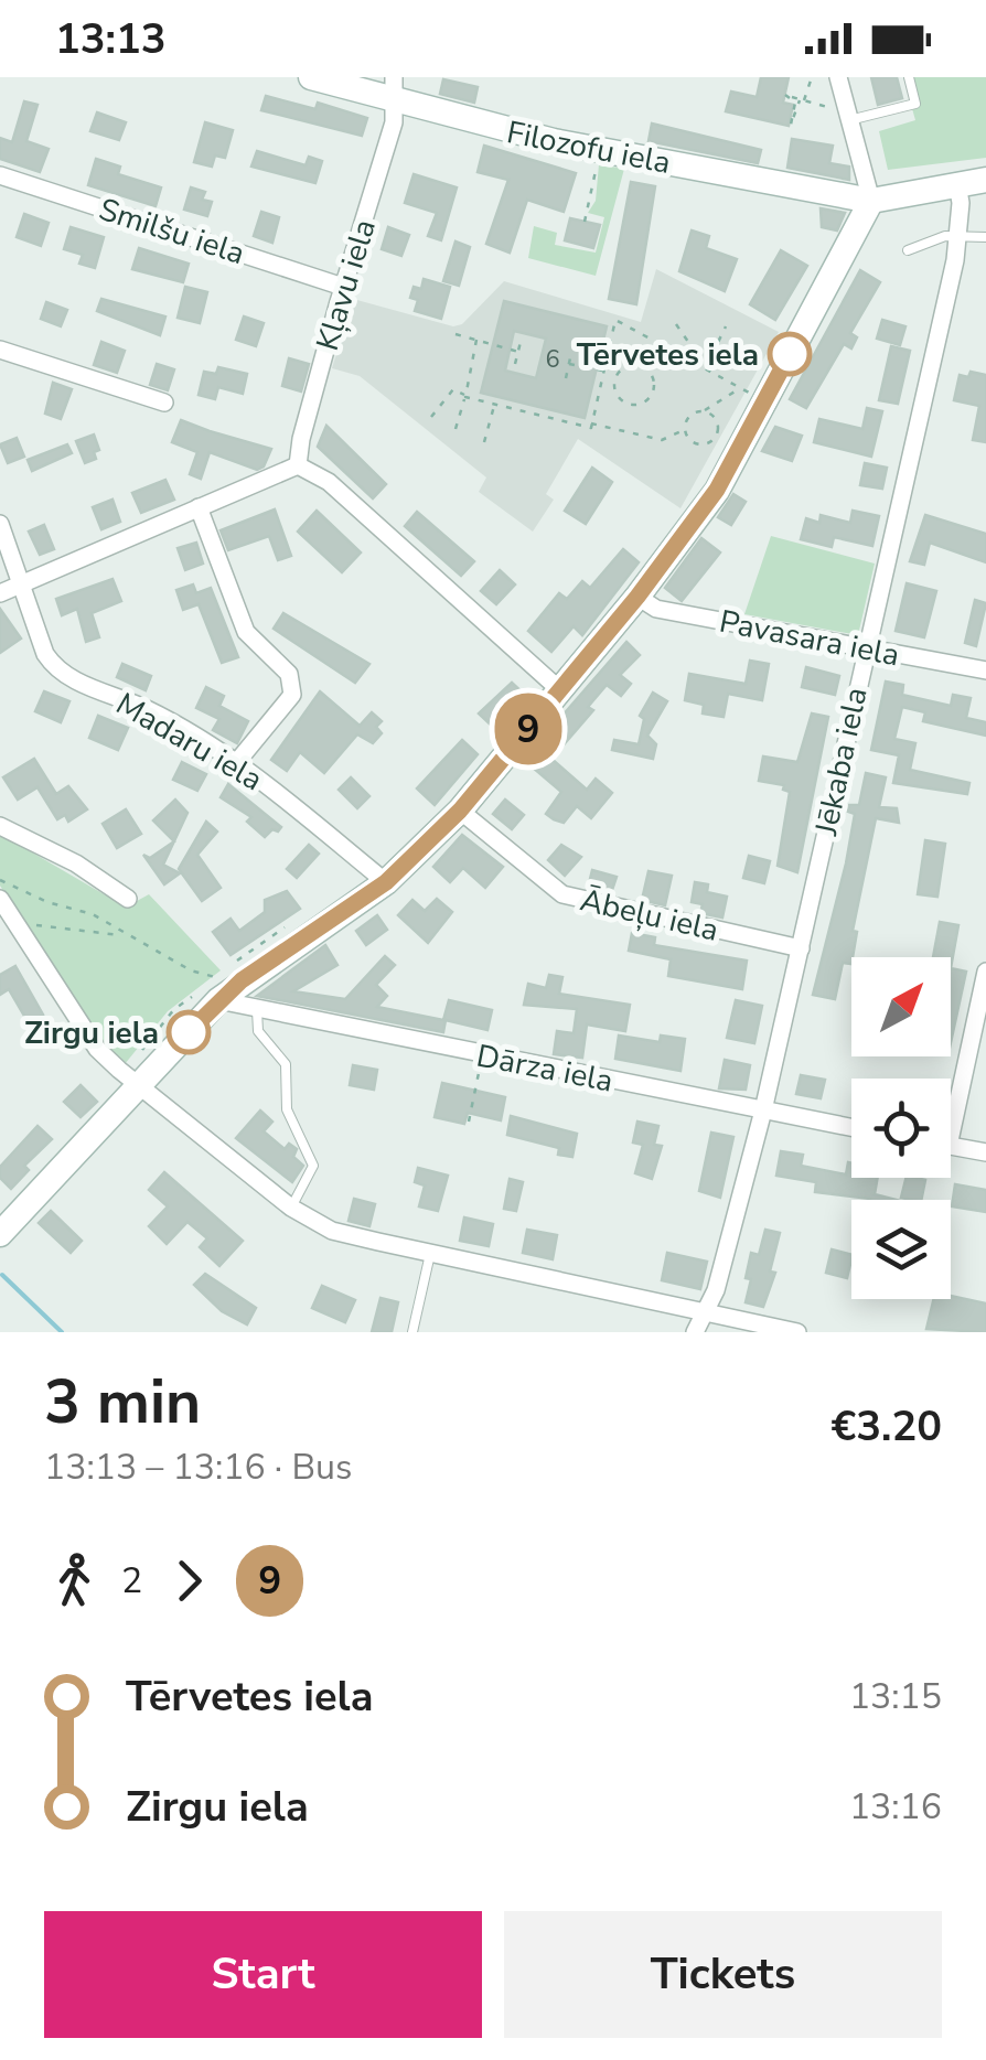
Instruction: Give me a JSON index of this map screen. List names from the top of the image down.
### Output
{
  "streets": {
    "main road": ["Filozofu iela"],
    "street": [
      "Smilšu iela",
      "Kļavu iela",
      "Pavasara iela",
      "Madaru iela",
      "Jēkaba iela",
      "Ābeļu iela",
      "Dārza iela"
    ]
  },
  "crossings": [
    ["Filozofu iela", "Kļavu iela"],
    ["Smilšu iela", "Kļavu iela"],
    ["Pavasara iela", "Jēkaba iela"],
    ["Jēkaba iela", "Ābeļu iela"],
    ["Jēkaba iela", "Dārza iela"]
  ],
  "places": ["Tērvetes iela", "Zirgu iela"],
  "lines": ["bus line 9"],
  "house_numbers": ["6"],
  "north": "top right",
  "page": {
    "status": "13:13",
    "on_map": "9",
    "heading": ["3 min", "13:13 – 13:16 · Bus", "€3.20"],
    "legs": ["2", "9"],
    "list": [
      {
        "name": "Tērvetes iela",
        "value": "13:15"
      },
      {
        "name": "Zirgu iela",
        "value": "13:16"
      }
    ],
    "buttons": ["Start", "Tickets"]
  }
}
